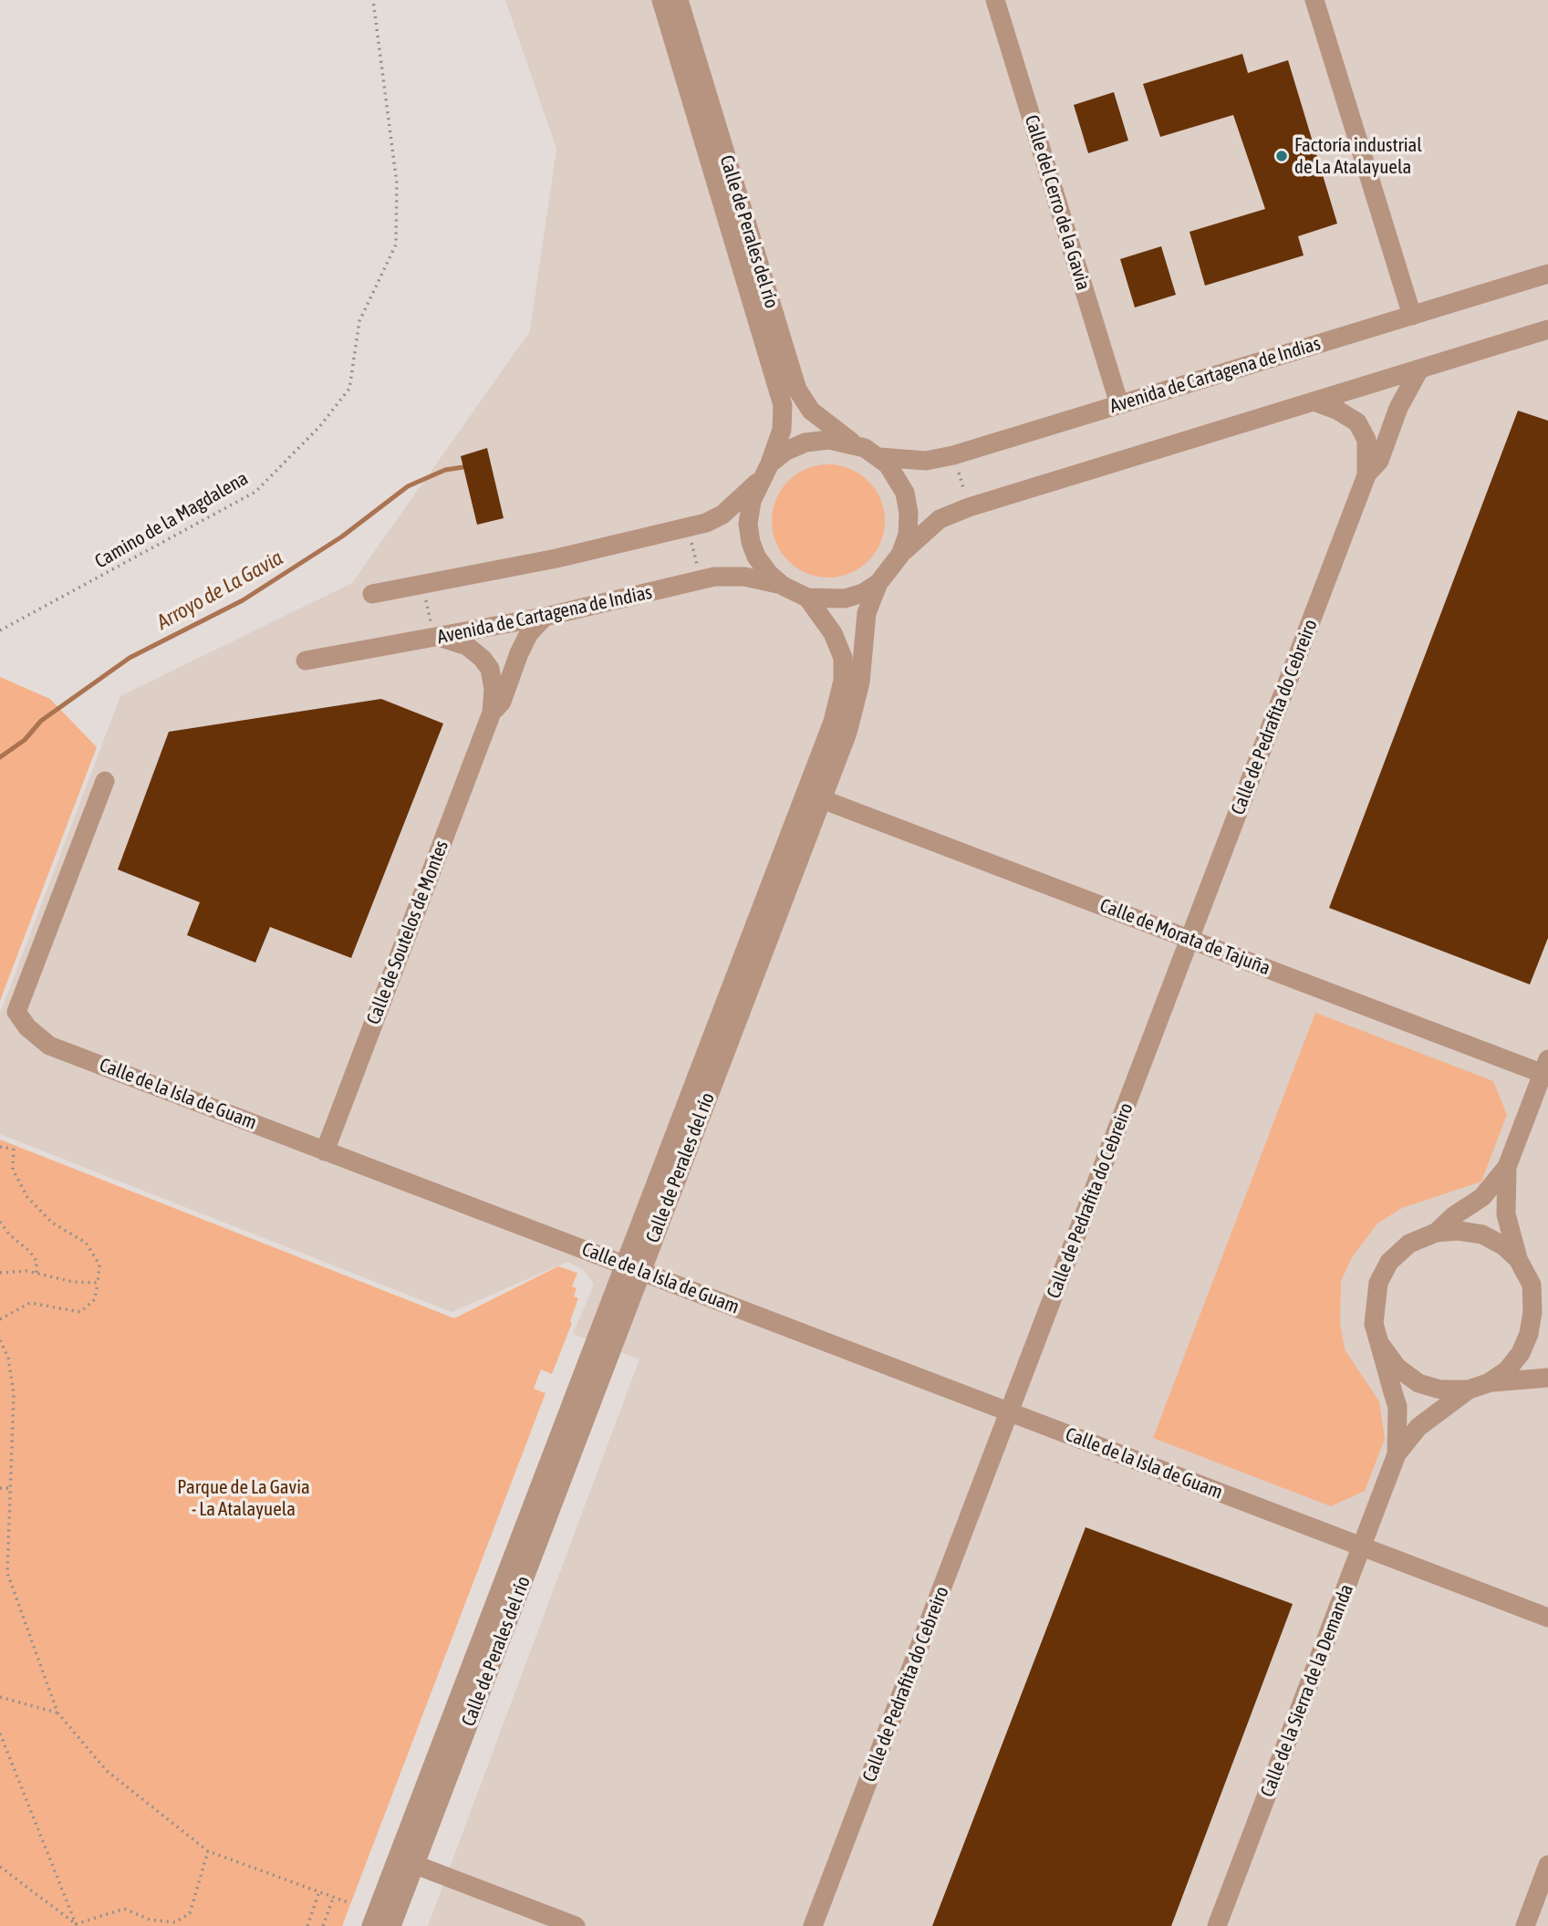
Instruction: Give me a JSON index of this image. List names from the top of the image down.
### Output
{
  "streets": {
    "street": [
      "Calle del Cerro de la Gavia",
      "Calle de Perales del río",
      "Avenida de Cartagena de Indias",
      "Calle de Pedrafita do Cebreiro",
      "Calle de Soutelos de Montes",
      "Calle de Morata de Tajuña",
      "Calle de la Isla de Guam",
      "Calle de la Sierra de la Demanda"
    ],
    "path": ["Camino de la Magdalena"]
  },
  "crossings": [
    ["Calle del Cerro de la Gavia", "Avenida de Cartagena de Indias"],
    ["Calle de Perales del río", "Avenida de Cartagena de Indias"],
    ["Calle de Perales del río", "Calle de Morata de Tajuña"],
    ["Calle de Perales del río", "Calle de la Isla de Guam"],
    ["Avenida de Cartagena de Indias", "Calle de Soutelos de Montes"],
    ["Calle de Pedrafita do Cebreiro", "Calle de Morata de Tajuña"],
    ["Calle de Pedrafita do Cebreiro", "Calle de la Isla de Guam"],
    ["Calle de Soutelos de Montes", "Calle de la Isla de Guam"],
    ["Calle de la Isla de Guam", "Calle de la Sierra de la Demanda"]
  ],
  "water": ["Arroyo de La Gavia"],
  "parks": ["Parque de La Gavia - La Atalayuela"],
  "places": ["Factoría industrial de La Atalayuela"]
}
